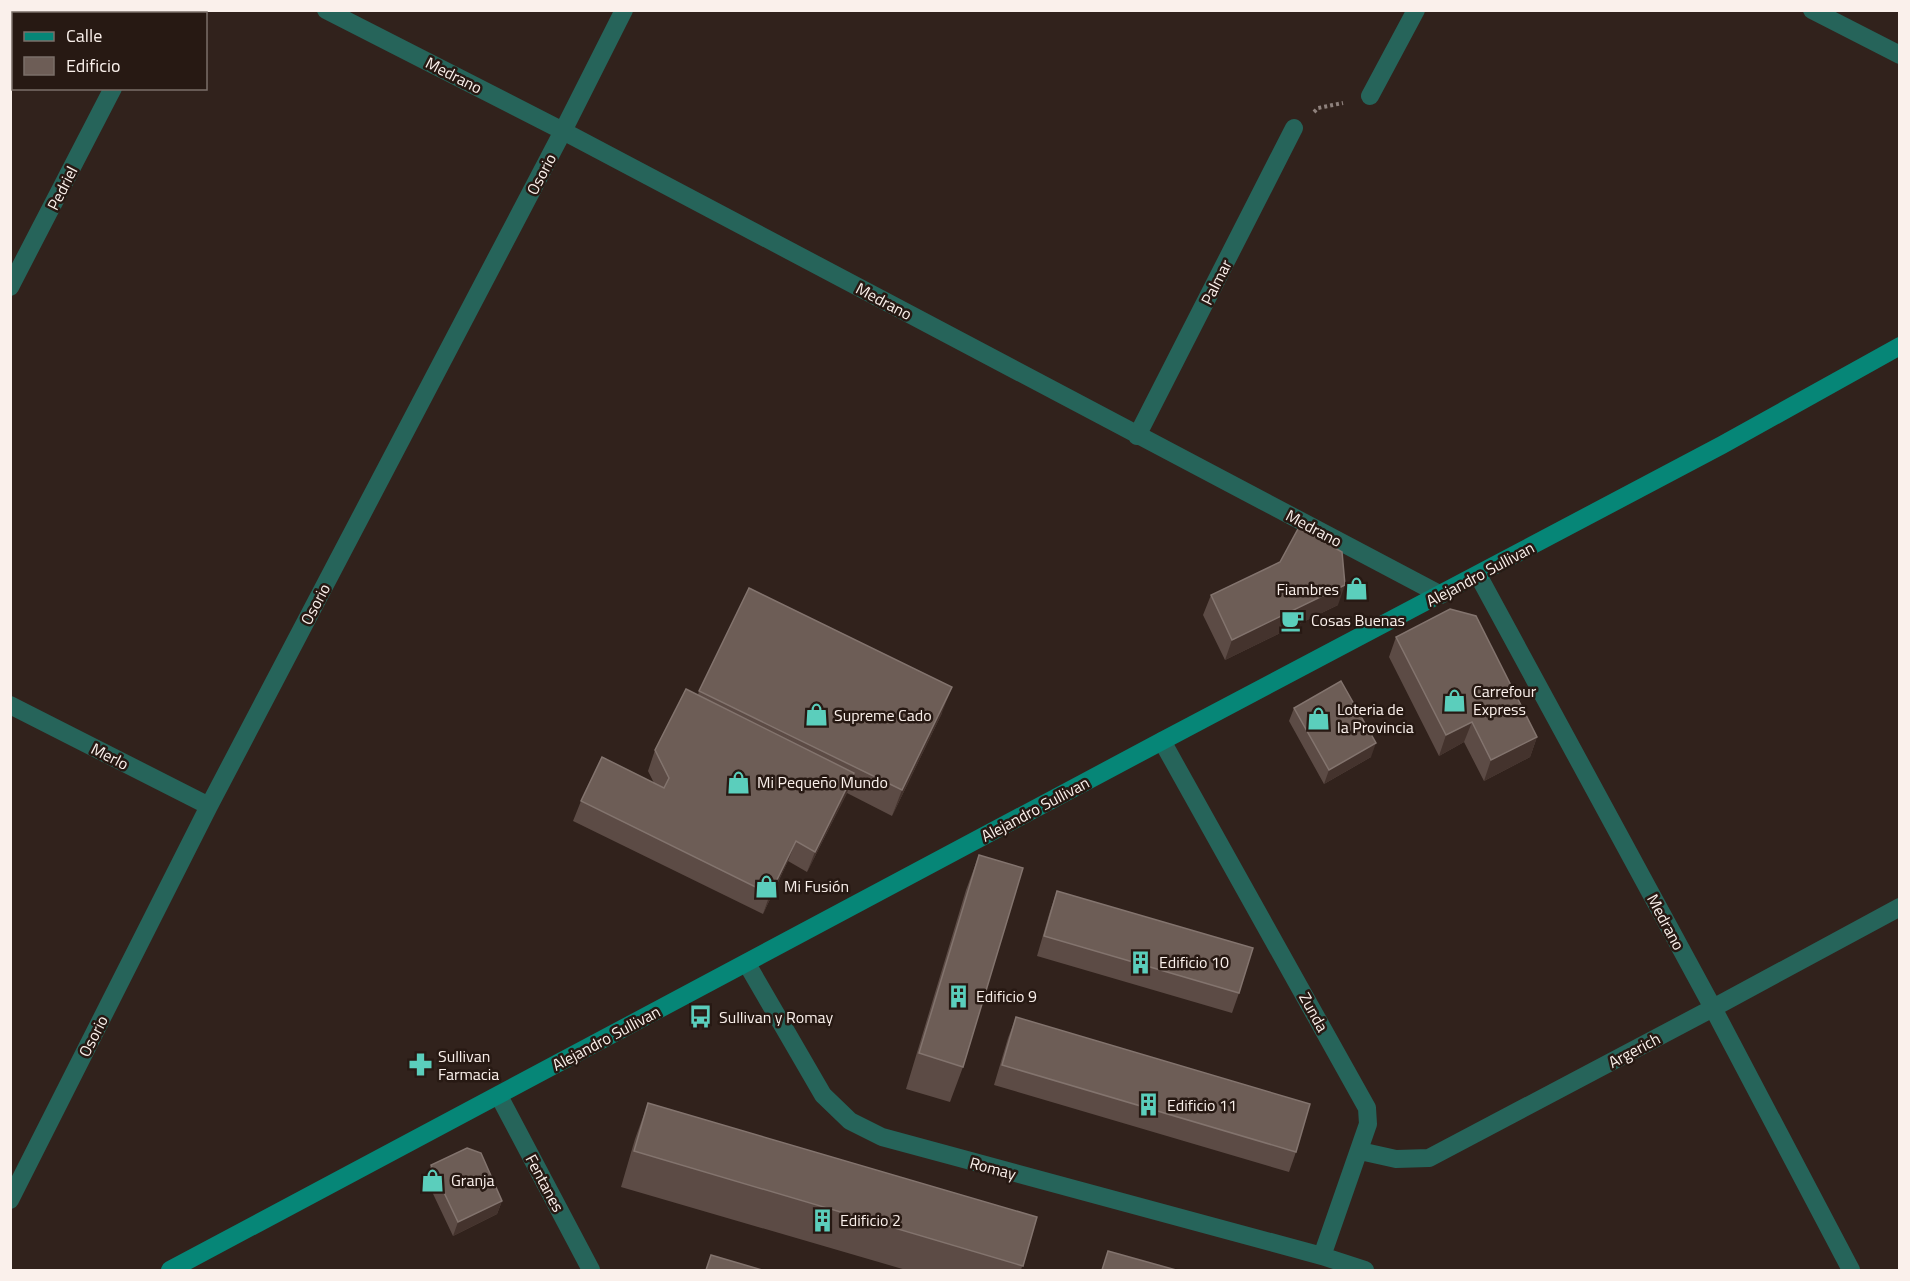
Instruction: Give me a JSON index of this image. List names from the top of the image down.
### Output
{
  "streets": {
    "street": [
      "Medrano",
      "Osorio",
      "Pedriel",
      "Palmar",
      "Alejandro Sullivan",
      "Merlo",
      "Zunda",
      "Argerich",
      "Romay",
      "Fentanes"
    ]
  },
  "crossings": [
    ["Medrano", "Osorio"],
    ["Medrano", "Palmar"],
    ["Medrano", "Alejandro Sullivan"],
    ["Medrano", "Argerich"],
    ["Osorio", "Merlo"],
    ["Alejandro Sullivan", "Zunda"],
    ["Alejandro Sullivan", "Romay"],
    ["Alejandro Sullivan", "Fentanes"],
    ["Zunda", "Argerich"],
    ["Zunda", "Romay"]
  ],
  "places": {
    "shop": [
      "Fiambres",
      "Carrefour Express",
      "Supreme Cado",
      "Loteria de la Provincia",
      "Mi Pequeño Mundo",
      "Mi Fusión",
      "Granja"
    ],
    "cafe": ["Cosas Buenas"],
    "building": [
      "Edificio 10",
      "Edificio 9",
      "Edificio 11",
      "Edificio 2"
    ],
    "bus stop": ["Sullivan y Romay"],
    "pharmacy": ["Sullivan Farmacia"]
  },
  "legend": ["Calle", "Edificio"]
}
